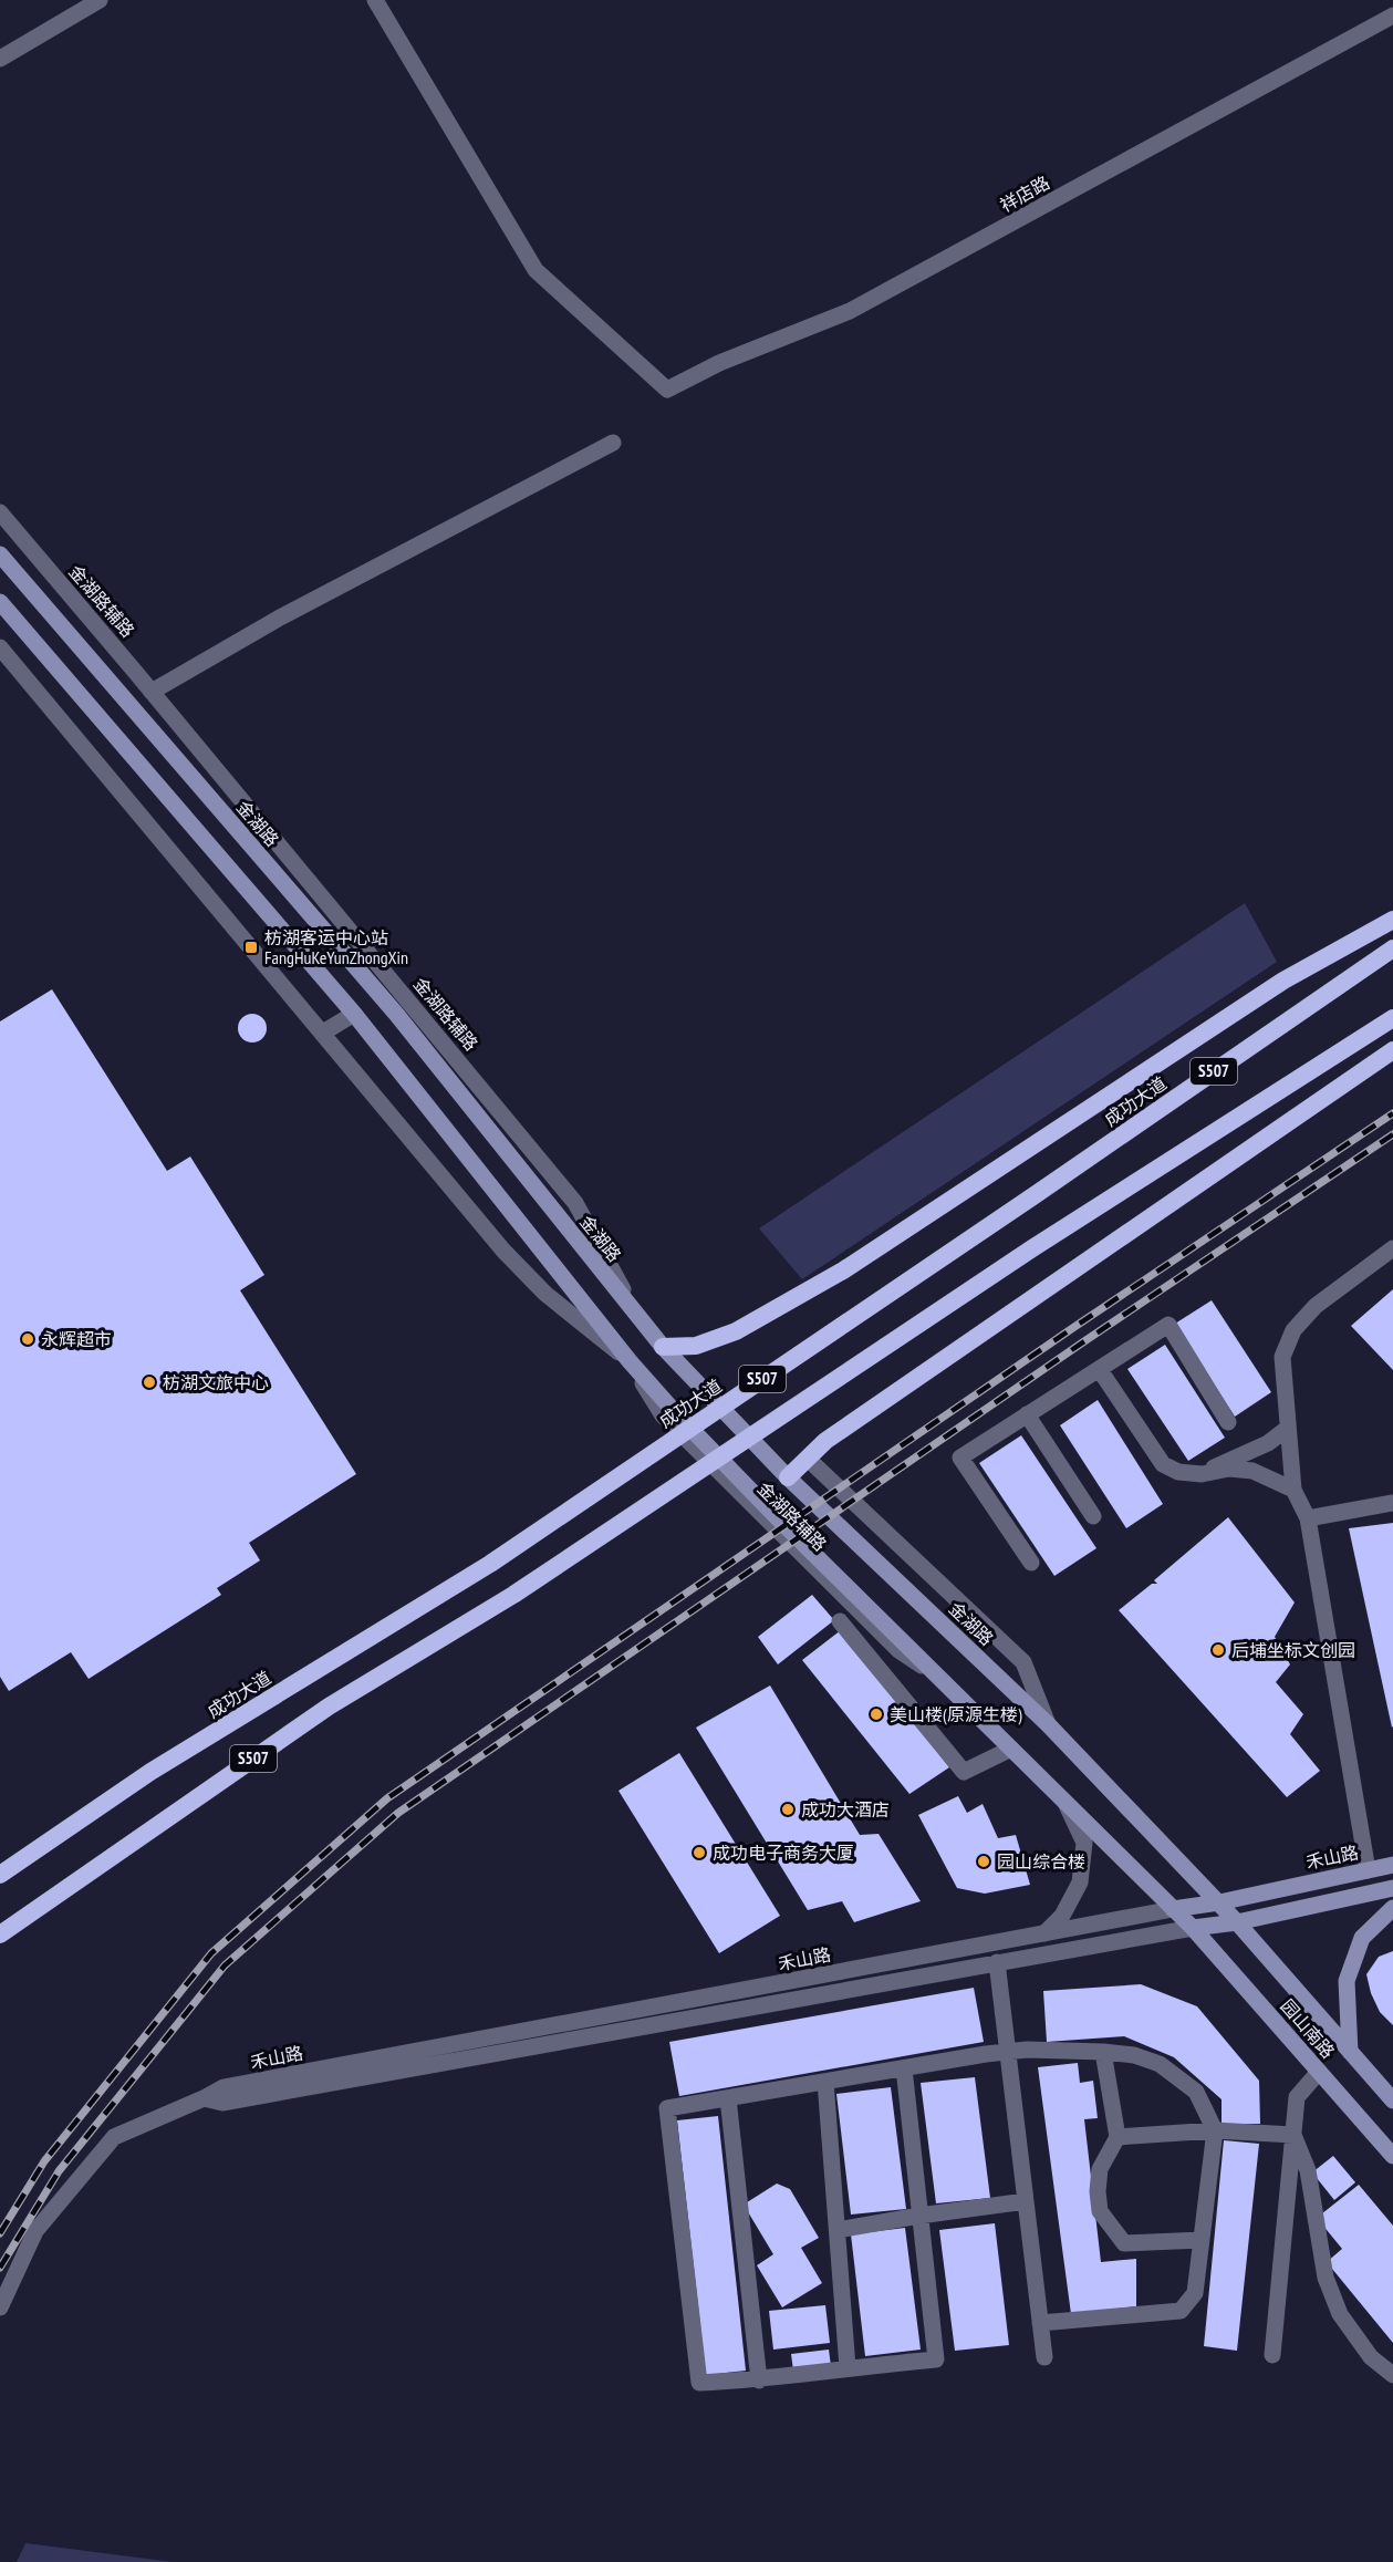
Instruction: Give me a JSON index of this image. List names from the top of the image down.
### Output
{
  "streets": {
    "highway": ["S507", "成功大道"],
    "main road": ["金湖路", "禾山路", "园山南路"],
    "street": ["祥店路", "金湖路辅路"]
  },
  "crossings": [
    ["金湖路辅路", "金湖路"],
    ["金湖路", "禾山路"],
    ["金湖路", "园山南路"],
    ["禾山路", "园山南路"]
  ],
  "places": {
    "transit": ["枋湖客运中心站 FangHuKeYunZhongXin"],
    "other": [
      "永辉超市",
      "枋湖文旅中心",
      "后埔坐标文创园",
      "美山楼(原源生楼)",
      "成功大酒店",
      "成功电子商务大厦",
      "园山综合楼"
    ]
  }
}
